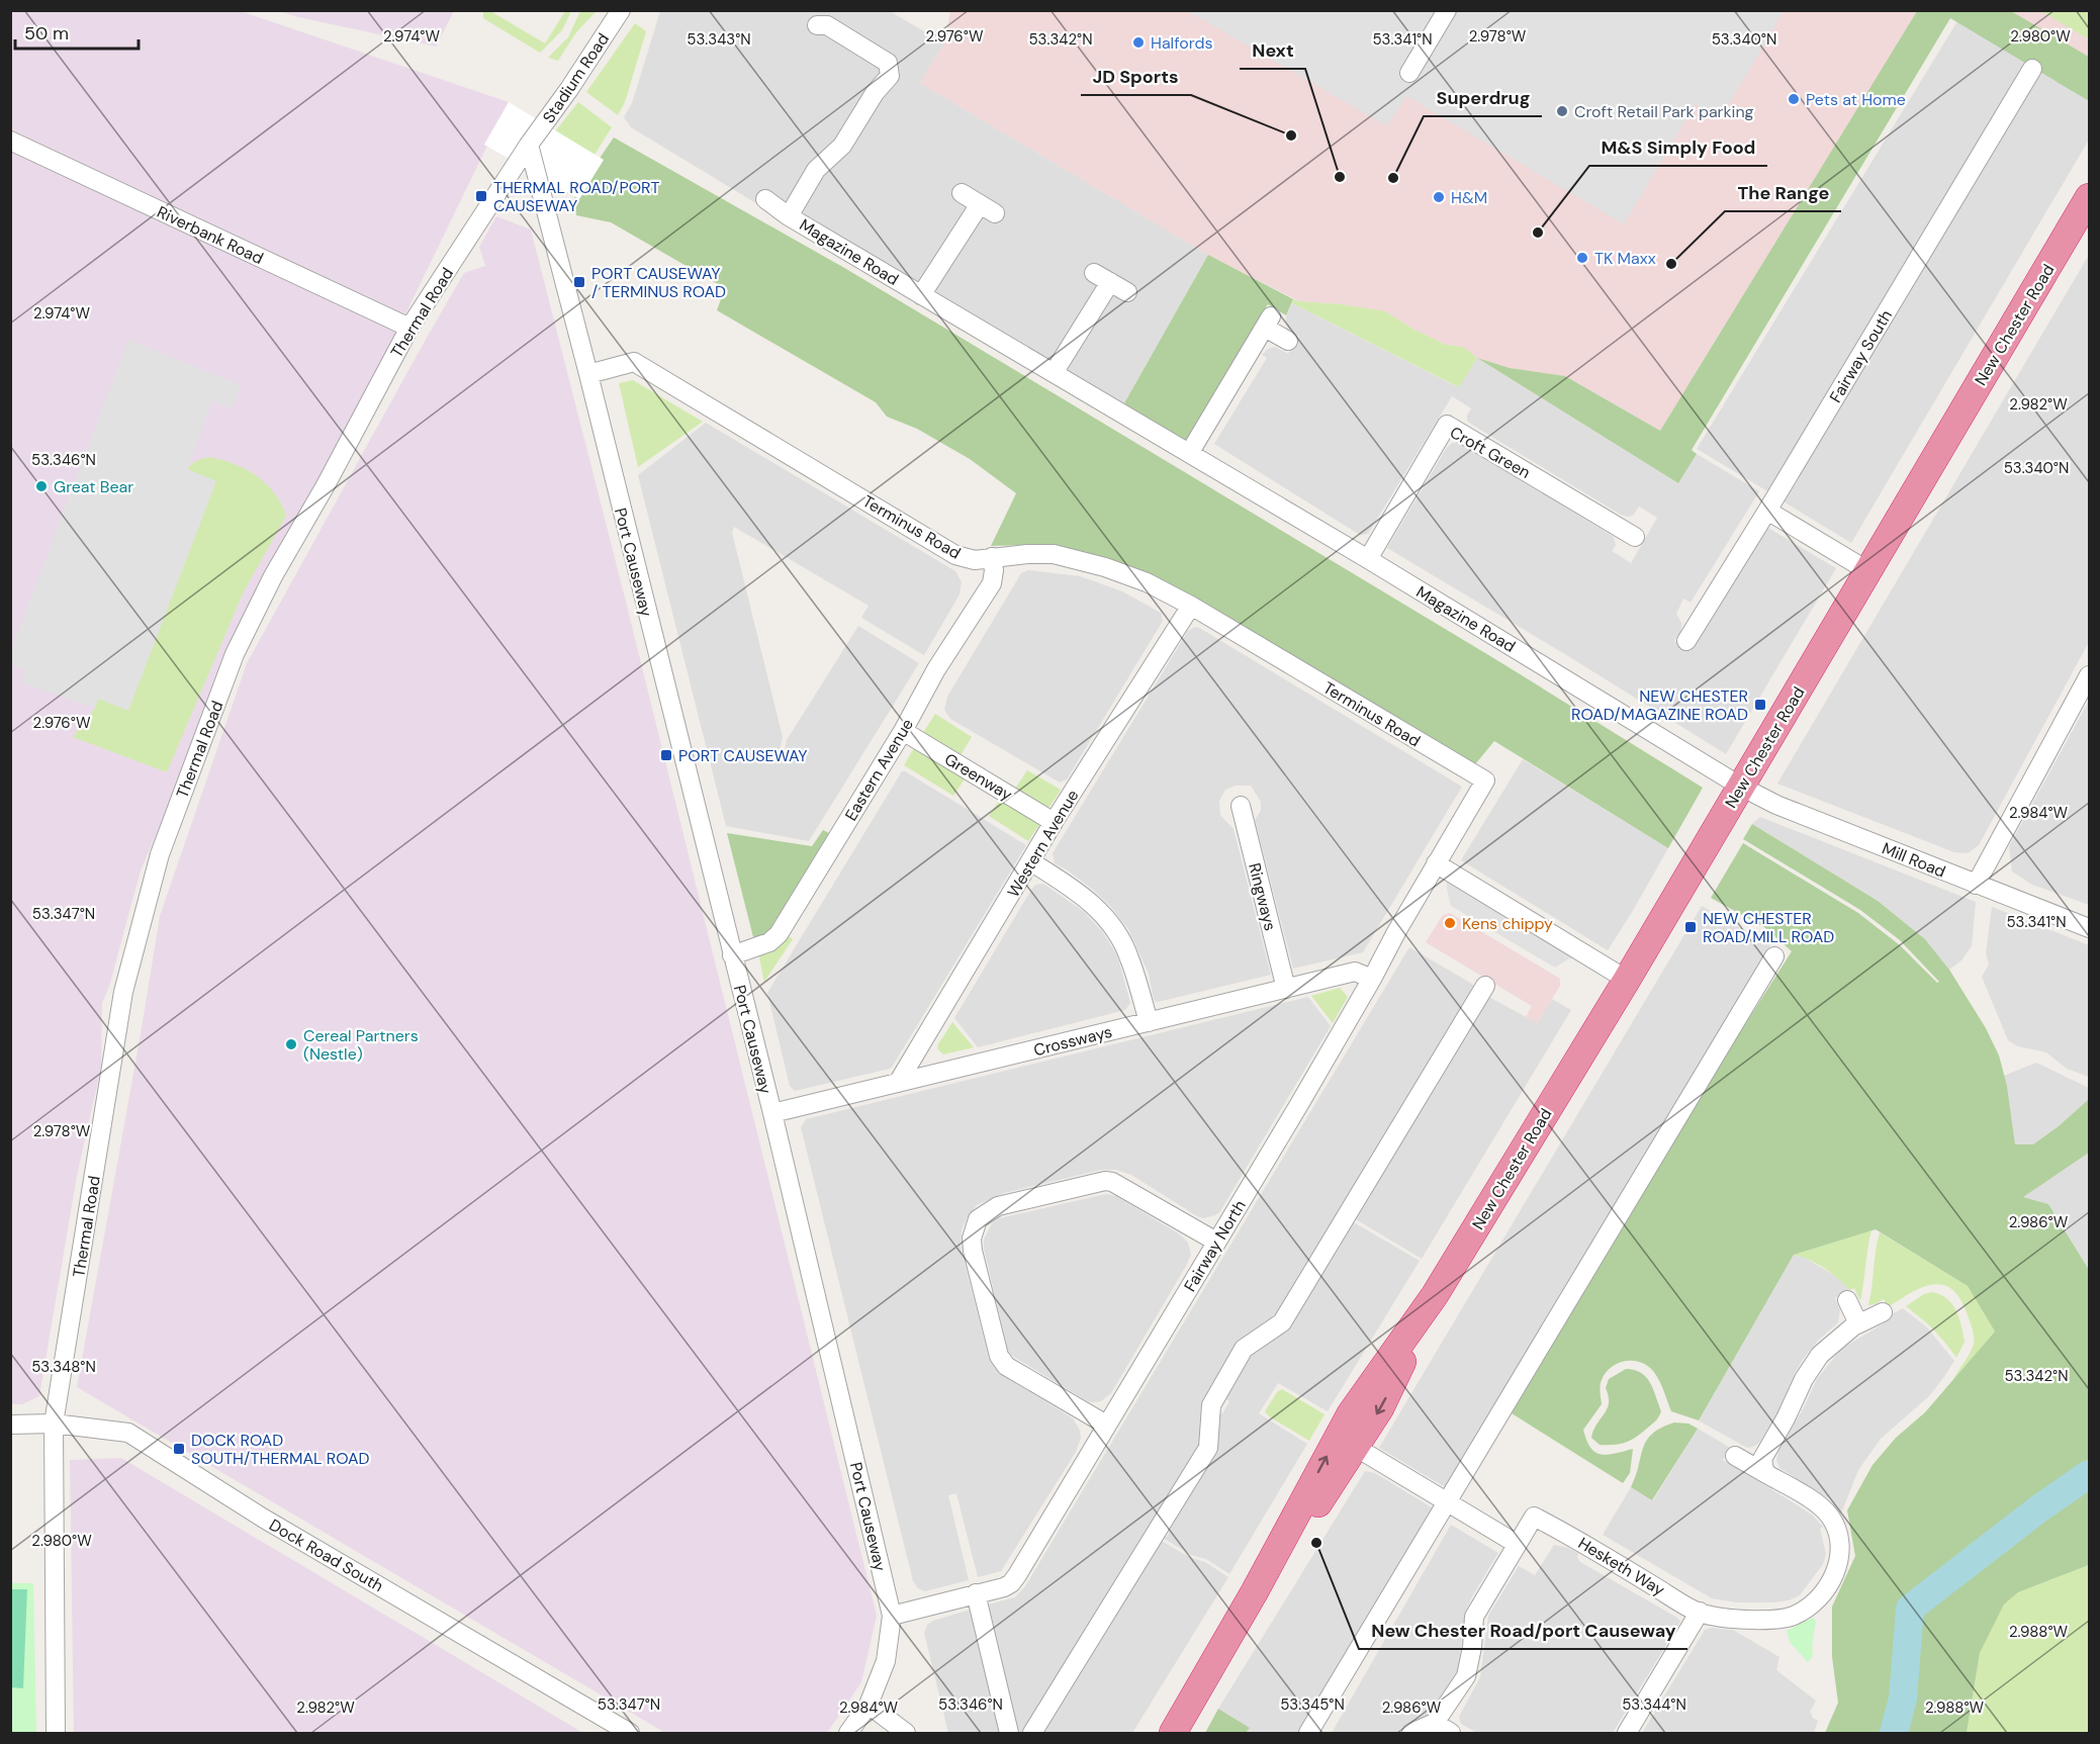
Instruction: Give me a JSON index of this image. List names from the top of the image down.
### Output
{
  "streets": {
    "highway": ["New Chester Road"],
    "street": [
      "Stadium Road",
      "Riverbank Road",
      "Magazine Road",
      "Thermal Road",
      "Fairway South",
      "Croft Green",
      "Terminus Road",
      "Port Causeway",
      "Eastern Avenue",
      "Greenway",
      "Western Avenue",
      "Mill Road",
      "Ringways",
      "Crossways",
      "Fairway North",
      "Dock Road South",
      "Hesketh Way"
    ]
  },
  "crossings": [
    ["Stadium Road", "Thermal Road"],
    ["Stadium Road", "Port Causeway"],
    ["Riverbank Road", "Thermal Road"],
    ["Magazine Road", "New Chester Road"],
    ["Magazine Road", "Croft Green"],
    ["Magazine Road", "Mill Road"],
    ["Thermal Road", "Port Causeway"],
    ["Thermal Road", "Dock Road South"],
    ["New Chester Road", "Mill Road"],
    ["Terminus Road", "Port Causeway"],
    ["Terminus Road", "Eastern Avenue"],
    ["Terminus Road", "Western Avenue"],
    ["Terminus Road", "Fairway North"],
    ["Port Causeway", "Eastern Avenue"],
    ["Port Causeway", "Crossways"],
    ["Port Causeway", "Fairway North"],
    ["Eastern Avenue", "Greenway"],
    ["Greenway", "Western Avenue"],
    ["Western Avenue", "Crossways"],
    ["Ringways", "Crossways"],
    ["Crossways", "Fairway North"]
  ],
  "places": {
    "other": [
      "Halfords",
      "Pets at Home",
      "Croft Retail Park parking",
      "JD Sports",
      "Next",
      "Superdrug",
      "H&M",
      "M&S Simply Food",
      "TK Maxx",
      "The Range",
      "Great Bear",
      "Kens chippy",
      "Cereal Partners (Nestle)",
      "New Chester Road/port Causeway"
    ],
    "transit": [
      "THERMAL ROAD/PORT CAUSEWAY",
      "PORT CAUSEWAY / TERMINUS ROAD",
      "NEW CHESTER ROAD/MAGAZINE ROAD",
      "PORT CAUSEWAY",
      "NEW CHESTER ROAD/MILL ROAD",
      "DOCK ROAD SOUTH/THERMAL ROAD"
    ]
  },
  "scale_bar": "50 m",
  "coordinates": [
    "2.974°W",
    "2.976°W",
    "2.978°W",
    "2.980°W",
    "53.343°N",
    "53.342°N",
    "53.341°N",
    "53.340°N",
    "2.982°W",
    "53.346°N",
    "2.984°W",
    "53.347°N",
    "2.986°W",
    "53.348°N",
    "2.988°W",
    "53.345°N",
    "53.344°N"
  ]
}
